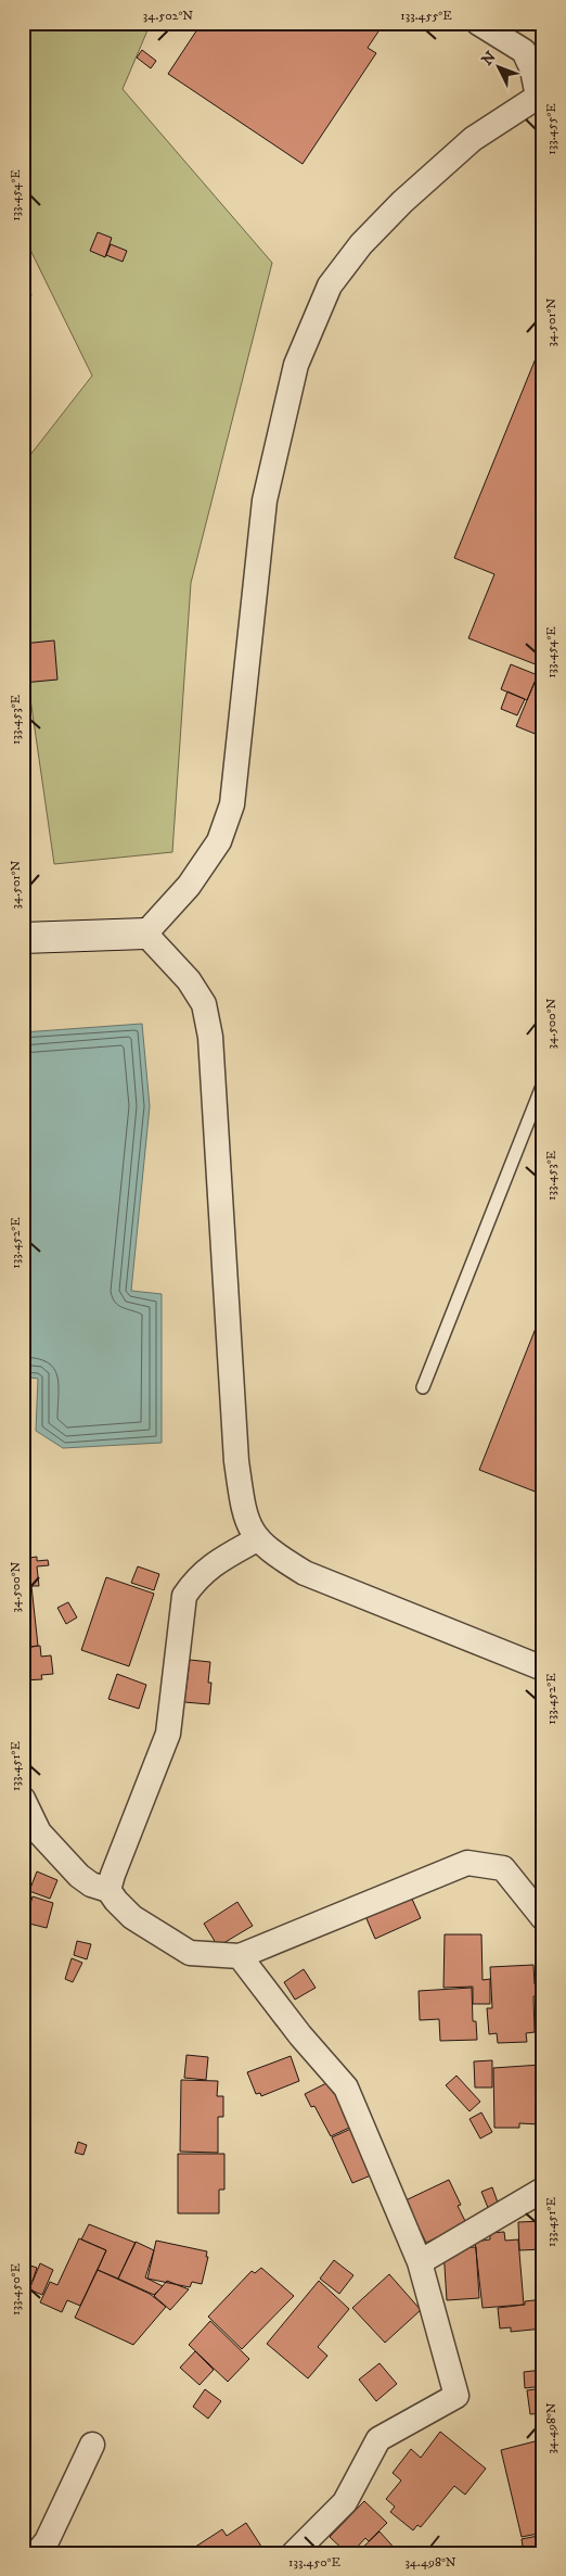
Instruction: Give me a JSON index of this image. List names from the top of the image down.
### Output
{
  "north": "top left",
  "coordinates": [
    "34.502°N",
    "133.455°E",
    "133.454°E",
    "34.501°N",
    "133.453°E",
    "34.500°N",
    "133.452°E",
    "133.451°E",
    "133.450°E",
    "34.498°N"
  ]
}
